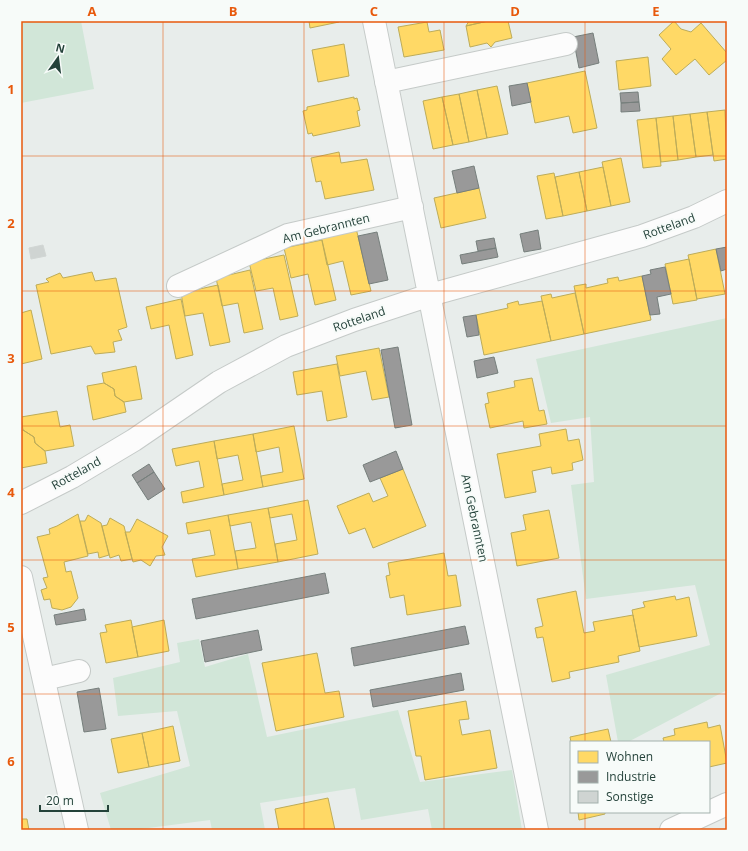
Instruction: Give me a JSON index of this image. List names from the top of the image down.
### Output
{
  "streets": {
    "street": ["Rotteland", "Am Gebrannten"]
  },
  "crossings": [
    ["Rotteland", "Am Gebrannten"]
  ],
  "legend": ["Wohnen", "Industrie", "Sonstige"],
  "scale_bar": "20 m",
  "north": "top",
  "grid": {
    "columns": [
      "A",
      "B",
      "C",
      "D",
      "E"
    ],
    "rows": [
      "1",
      "2",
      "3",
      "4",
      "5",
      "6"
    ]
  }
}
